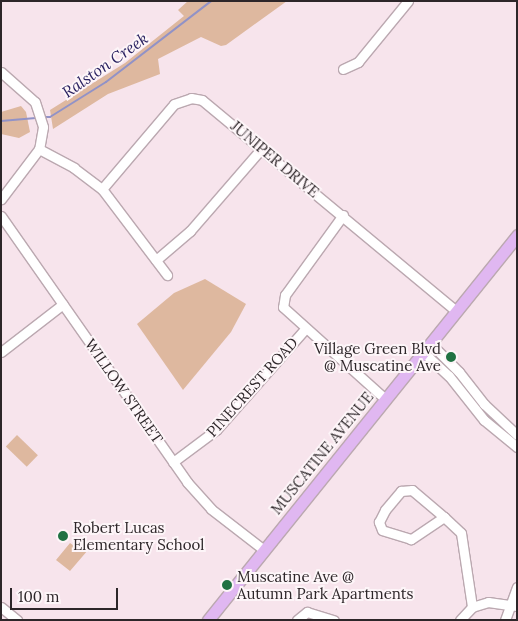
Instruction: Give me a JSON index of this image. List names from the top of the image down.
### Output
{
  "streets": {
    "main road": ["MUSCATINE AVENUE"],
    "street": ["JUNIPER DRIVE", "PINECREST ROAD", "WILLOW STREET"]
  },
  "crossings": [
    ["JUNIPER DRIVE", "MUSCATINE AVENUE"],
    ["PINECREST ROAD", "WILLOW STREET"],
    ["WILLOW STREET", "MUSCATINE AVENUE"]
  ],
  "water": ["Ralston Creek"],
  "places": ["Village Green Blvd @ Muscatine Ave", "Robert Lucas Elementary School", "Muscatine Ave @ Autumn Park Apartments"],
  "scale_bar": "100 m"
}
